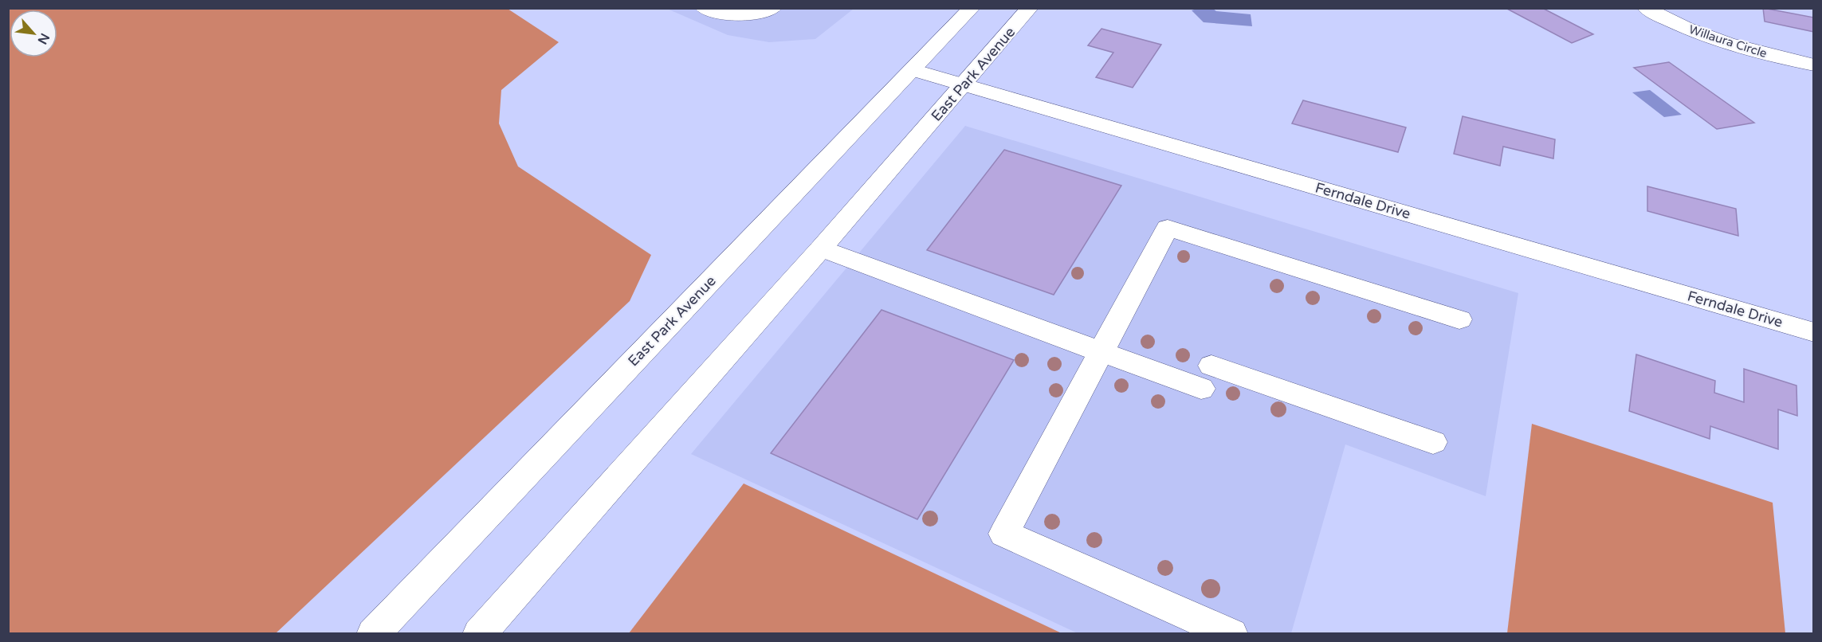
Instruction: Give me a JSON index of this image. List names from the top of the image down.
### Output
{
  "streets": {
    "main road": ["Willaura Circle", "East Park Avenue", "Ferndale Drive"]
  },
  "crossings": [
    ["East Park Avenue", "Ferndale Drive"]
  ],
  "north": "bottom right"
}
